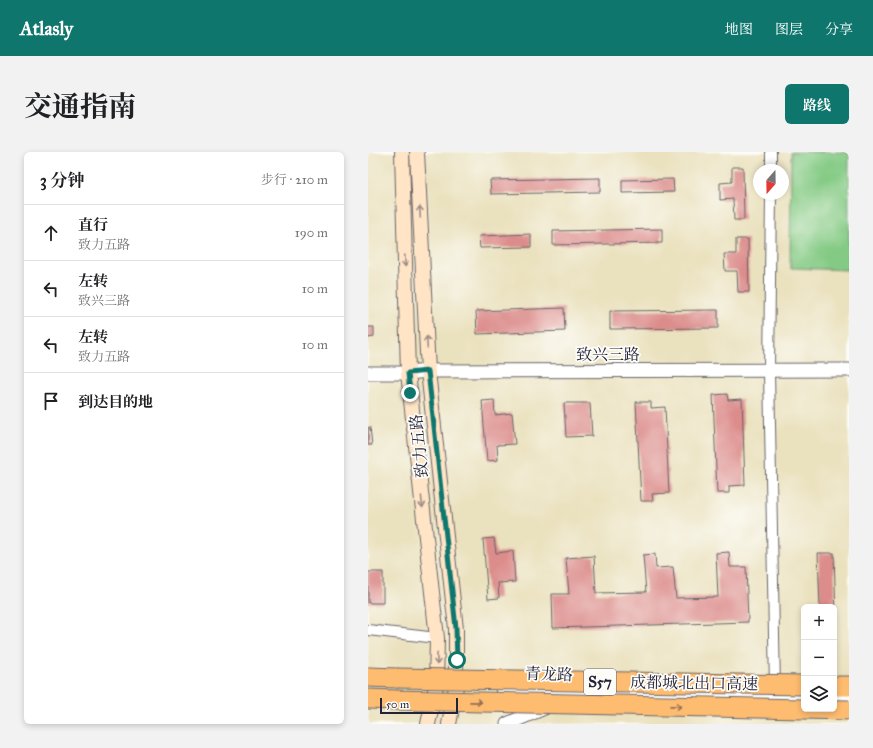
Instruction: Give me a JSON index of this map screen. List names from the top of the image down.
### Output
{
  "streets": {
    "highway": ["S57", "成都城北出口高速"],
    "main road": ["致力五路"],
    "street": ["致兴三路", "青龙路"]
  },
  "crossings": [
    ["致兴三路", "致力五路"],
    ["致力五路", "青龙路"]
  ],
  "scale_bar": "50 m",
  "north": "bottom",
  "page": {
    "header": "Atlasly",
    "nav": ["地图", "图层", "分享"],
    "title": "交通指南",
    "buttons": "路线",
    "heading": ["3 分钟", "步行 · 210 m"],
    "list": [
      ["直行", "致力五路", "190 m"],
      ["左转", "致兴三路", "10 m"],
      ["左转", "致力五路", "10 m"],
      "到达目的地"
    ],
    "map_buttons": ["+", "−"],
    "scale": "50 m"
  }
}
